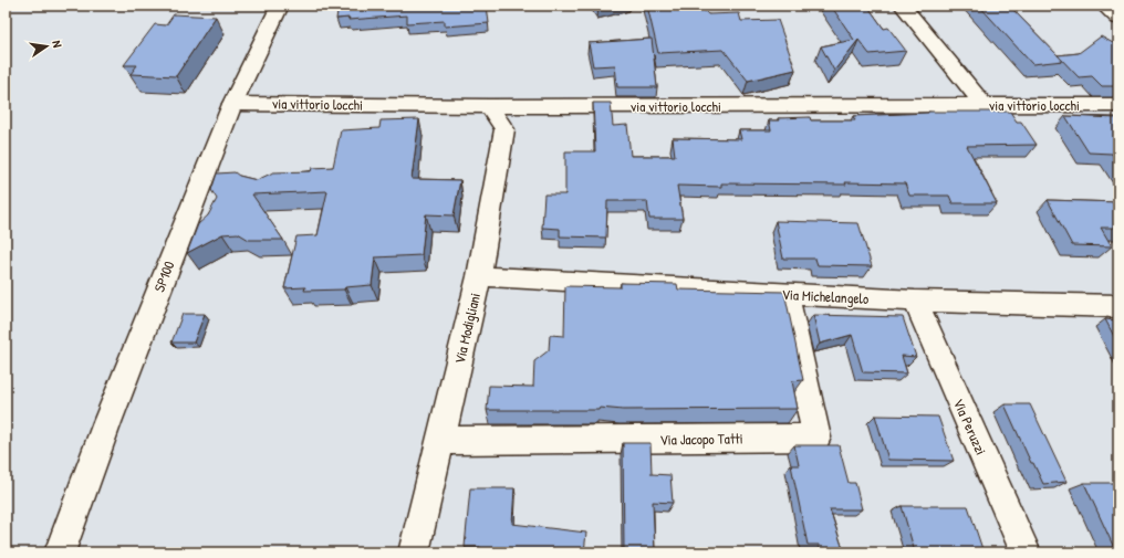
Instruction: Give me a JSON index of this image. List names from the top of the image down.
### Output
{
  "streets": {
    "street": [
      "via vittorio locchi",
      "SP100",
      "Via Michelangelo",
      "Via Modigliani",
      "Via Peruzzi",
      "Via Jacopo Tatti"
    ]
  },
  "crossings": [
    ["via vittorio locchi", "SP100"],
    ["via vittorio locchi", "Via Modigliani"],
    ["Via Michelangelo", "Via Modigliani"],
    ["Via Michelangelo", "Via Peruzzi"],
    ["Via Michelangelo", "Via Jacopo Tatti"],
    ["Via Modigliani", "Via Jacopo Tatti"]
  ],
  "north": "right"
}
